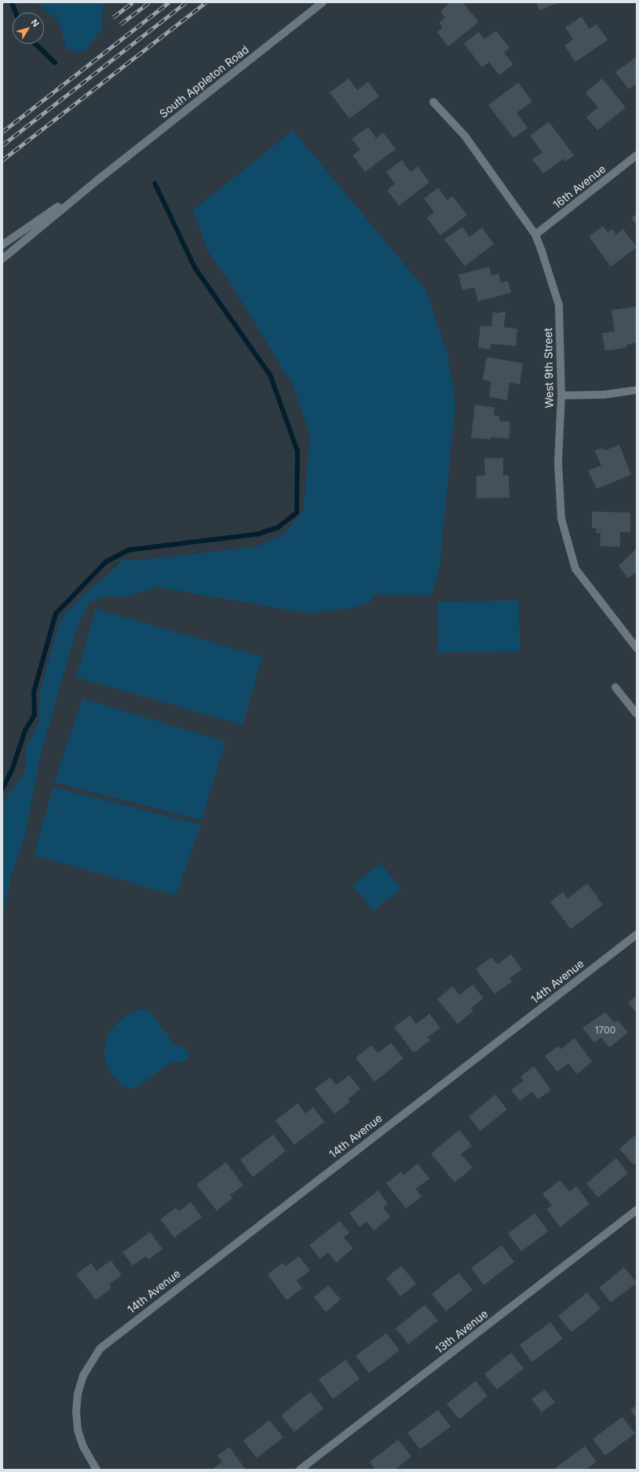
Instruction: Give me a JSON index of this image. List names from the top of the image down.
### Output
{
  "streets": {
    "street": [
      "South Appleton Road",
      "16th Avenue",
      "West 9th Street",
      "14th Avenue",
      "13th Avenue"
    ]
  },
  "crossings": [
    ["16th Avenue", "West 9th Street"]
  ],
  "house_numbers": ["1700"],
  "north": "top right"
}
